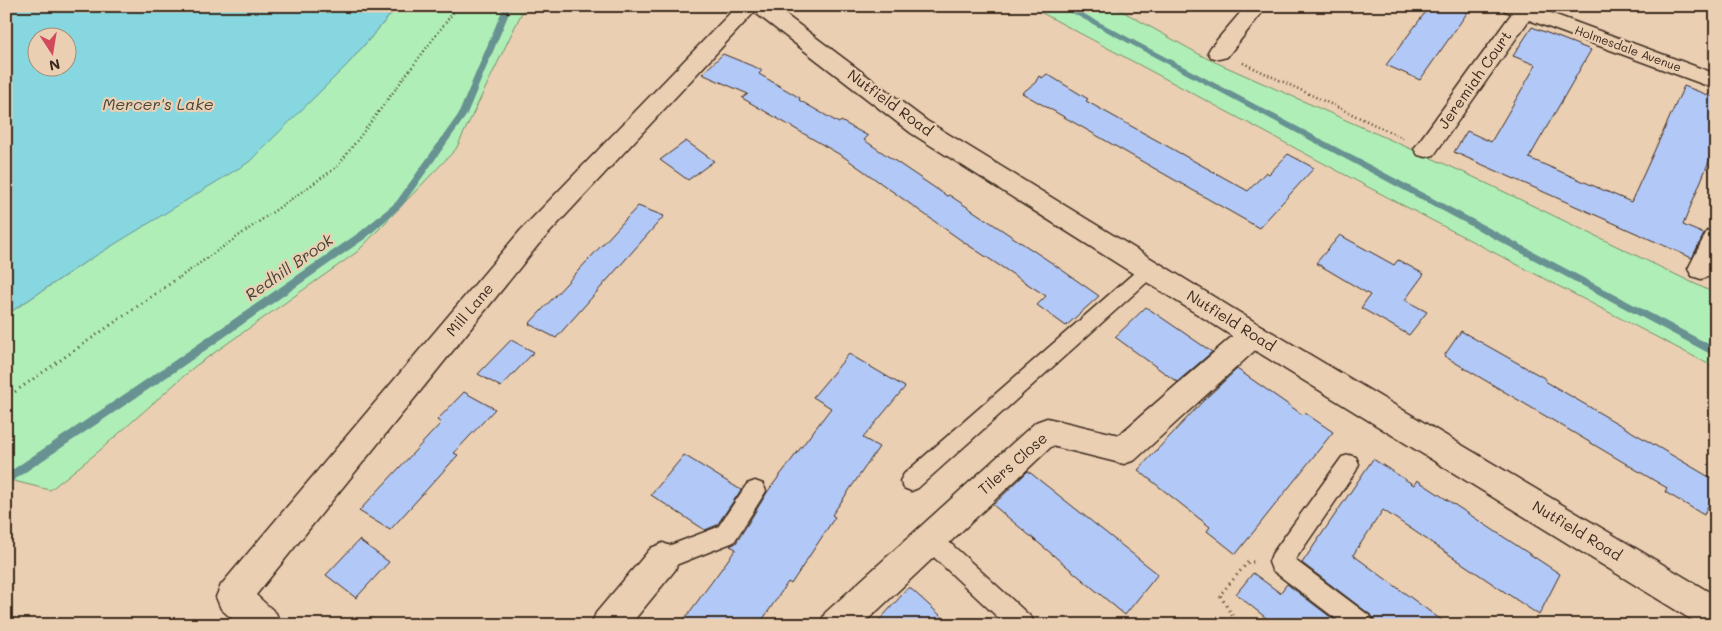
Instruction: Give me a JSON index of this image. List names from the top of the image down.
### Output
{
  "streets": {
    "street": [
      "Holmesdale Avenue",
      "Jeremiah Court",
      "Nutfield Road",
      "Mill Lane",
      "Tilers Close"
    ]
  },
  "crossings": [
    ["Holmesdale Avenue", "Jeremiah Court"],
    ["Nutfield Road", "Tilers Close"]
  ],
  "water": ["Mercer's Lake", "Redhill Brook"],
  "north": "bottom"
}
